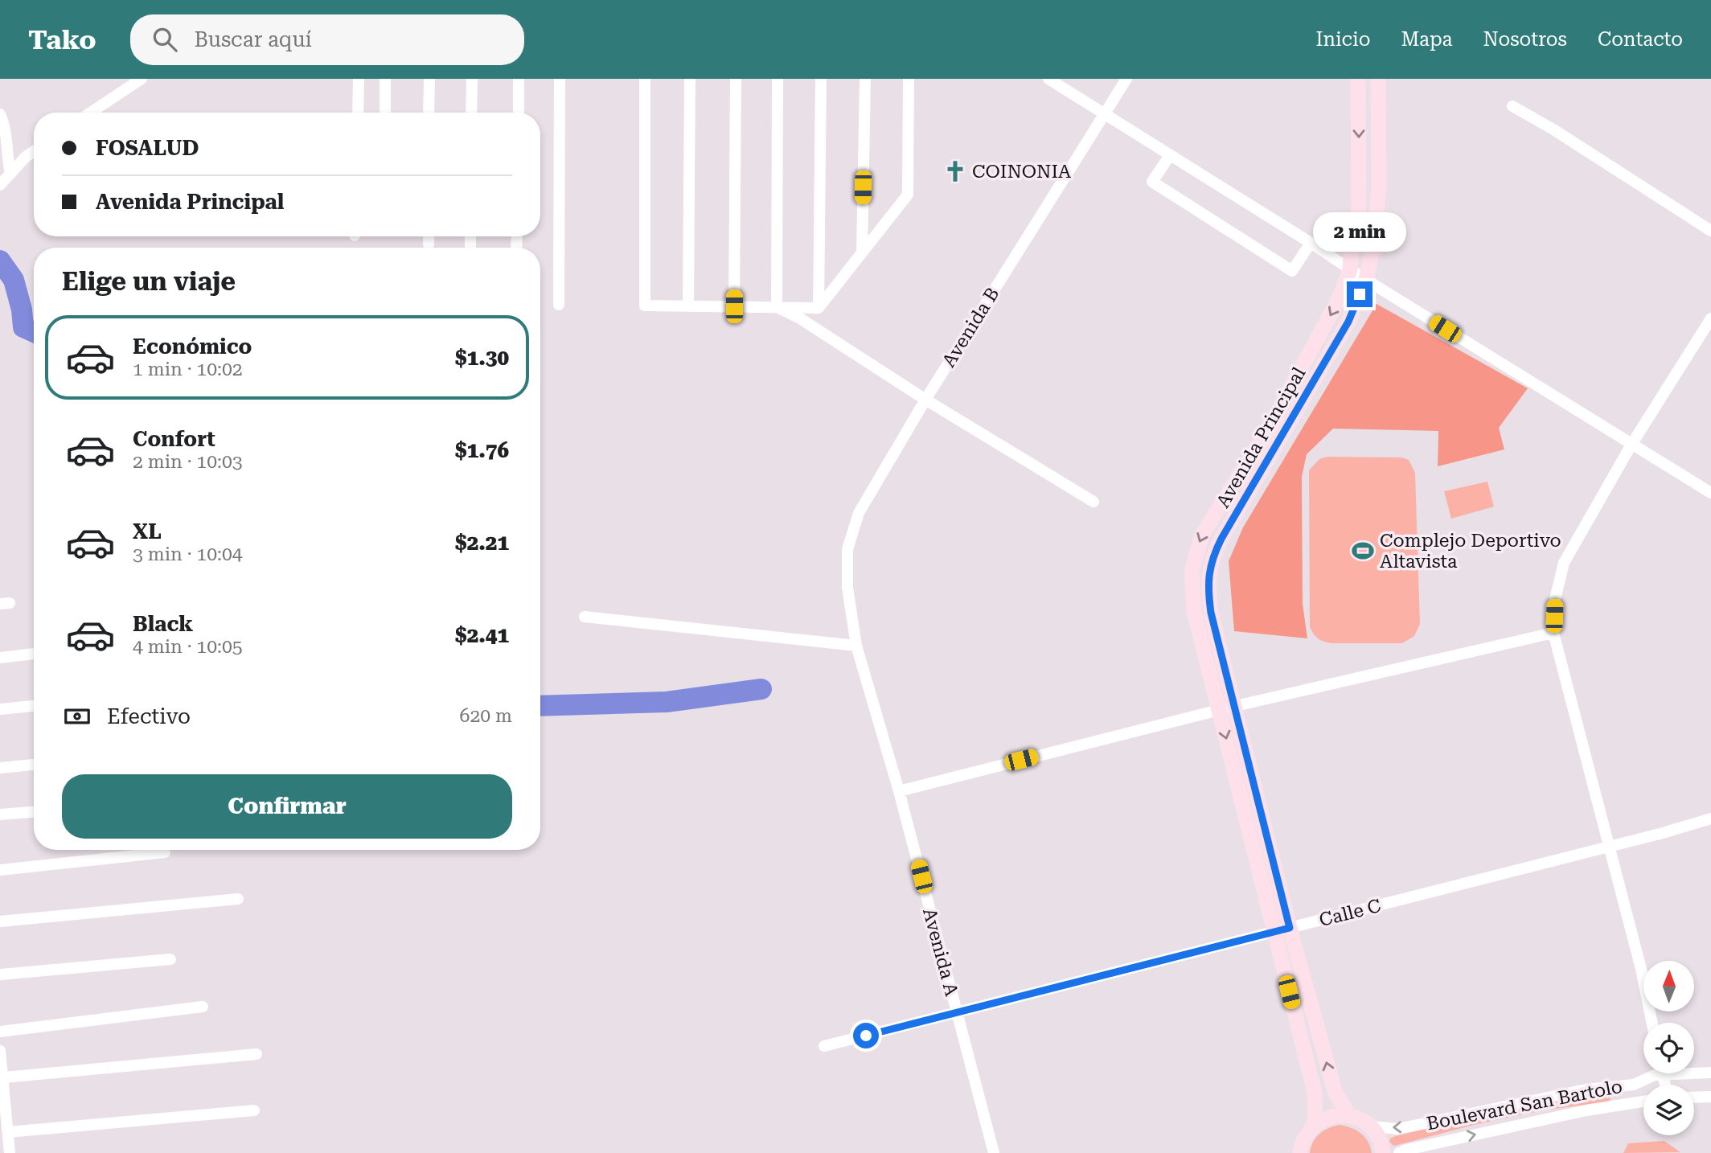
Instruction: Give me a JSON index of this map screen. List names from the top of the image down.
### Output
{
  "streets": {
    "street": [
      "Avenida B",
      "Avenida Principal",
      "Calle C",
      "Avenida A",
      "Boulevard San Bartolo"
    ]
  },
  "crossings": [
    ["Avenida B", "Avenida A"],
    ["Avenida Principal", "Calle C"],
    ["Calle C", "Avenida A"]
  ],
  "places": {
    "church": ["COINONIA"],
    "sports": ["Complejo Deportivo Altavista"]
  },
  "north": "top",
  "page": {
    "header": "Tako",
    "search": "Buscar aquí",
    "nav": [
      "Inicio",
      "Mapa",
      "Nosotros",
      "Contacto"
    ],
    "banner": ["FOSALUD", "Avenida Principal"],
    "bubble": "2 min",
    "heading": "Elige un viaje",
    "list": [
      {
        "name": "Económico",
        "note": "1 min · 10:02",
        "value": "$1.30"
      },
      {
        "name": "Confort",
        "note": "2 min · 10:03",
        "value": "$1.76"
      },
      {
        "name": "XL",
        "note": "3 min · 10:04",
        "value": "$2.21"
      },
      {
        "name": "Black",
        "note": "4 min · 10:05",
        "value": "$2.41"
      }
    ],
    "pay": ["Efectivo", "620 m"],
    "buttons": "Confirmar"
  }
}
